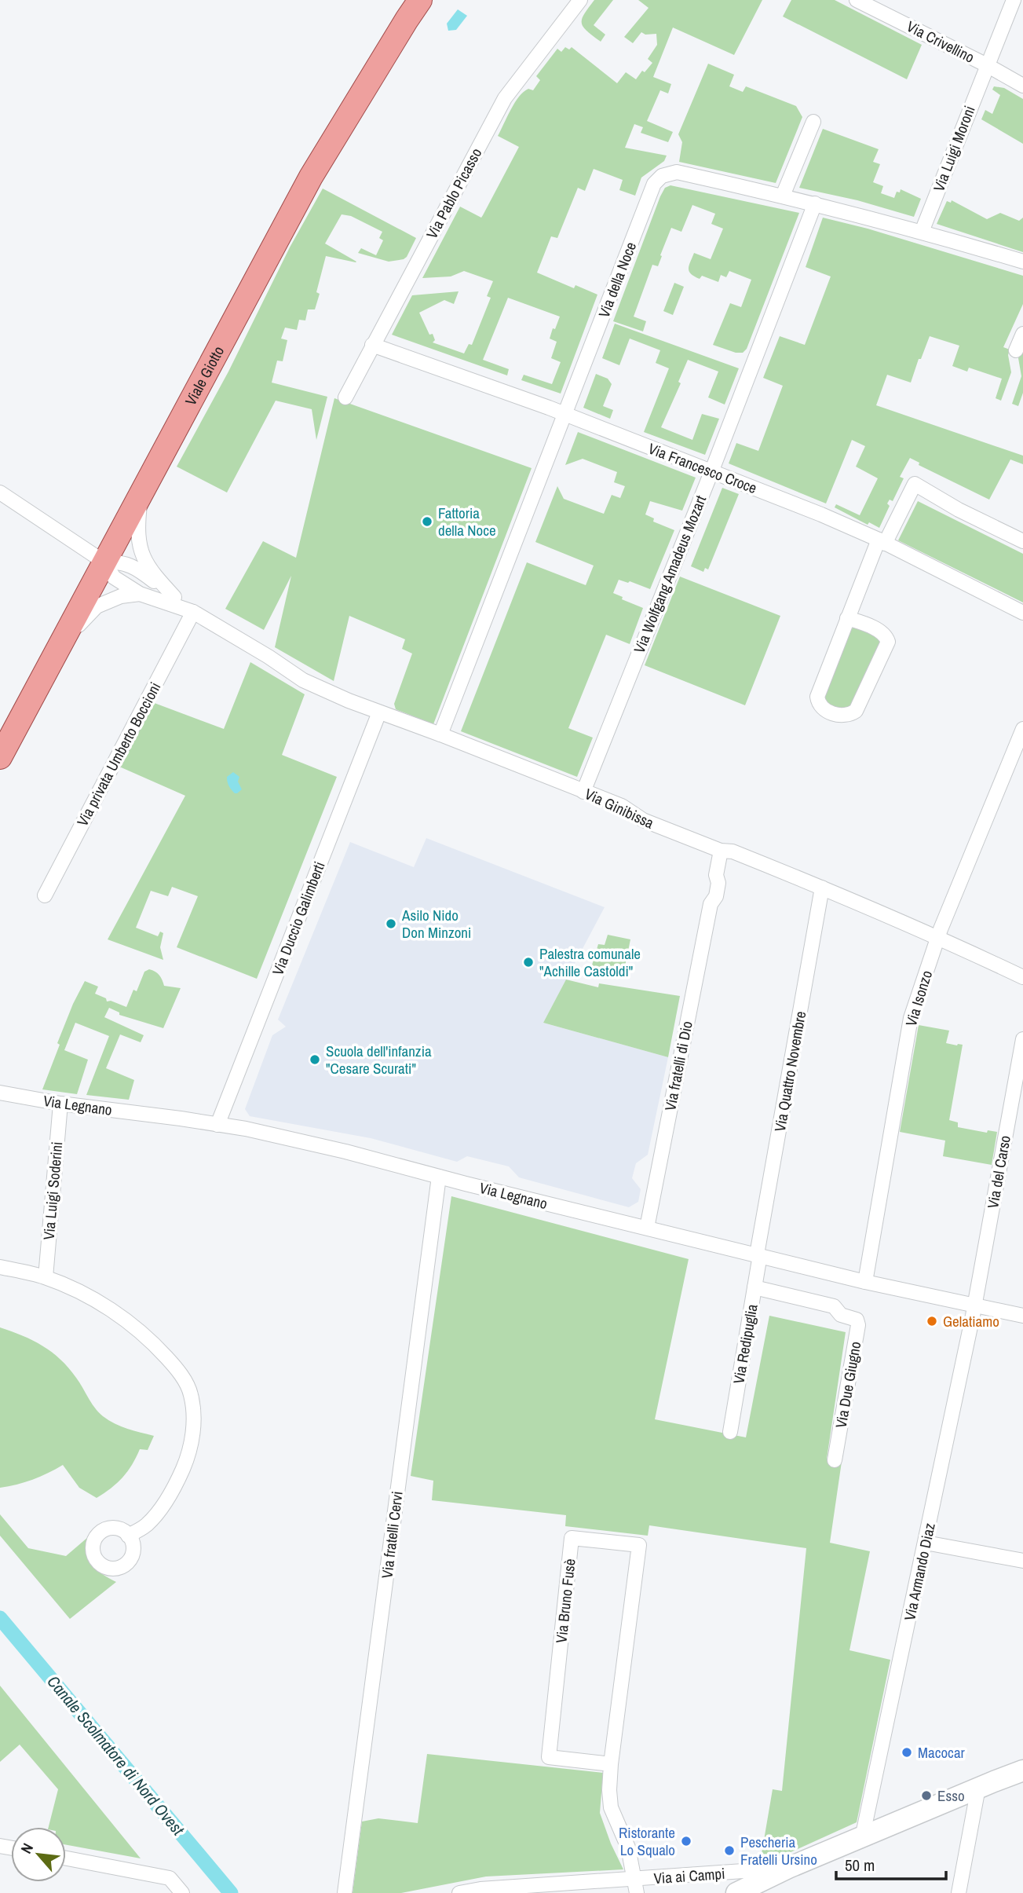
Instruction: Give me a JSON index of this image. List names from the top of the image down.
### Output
{
  "streets": {
    "main road": ["Viale Giotto"],
    "street": [
      "Via Crivellino",
      "Via Luigi Moroni",
      "Via Pablo Picasso",
      "Via della Noce",
      "Via Francesco Croce",
      "Via Wolfgang Amadeus Mozart",
      "Via privata Umberto Boccioni",
      "Via Ginibissa",
      "Via Duccio Galimberti",
      "Via Isonzo",
      "Via fratelli di Dio",
      "Via Quattro Novembre",
      "Via Legnano",
      "Via del Carso",
      "Via Luigi Soderini",
      "Via Redipuglia",
      "Via Due Giugno",
      "Via fratelli Cervi",
      "Via Armando Diaz",
      "Via Bruno Fusè",
      "Via ai Campi"
    ]
  },
  "crossings": [
    ["Via Crivellino", "Via Luigi Moroni"],
    ["Via Luigi Moroni", "Via della Noce"],
    ["Via Pablo Picasso", "Via Francesco Croce"],
    ["Via della Noce", "Via Francesco Croce"],
    ["Via della Noce", "Via Wolfgang Amadeus Mozart"],
    ["Via della Noce", "Via Ginibissa"],
    ["Viale Giotto", "Via Ginibissa"],
    ["Via Francesco Croce", "Via Wolfgang Amadeus Mozart"],
    ["Via Wolfgang Amadeus Mozart", "Via Ginibissa"],
    ["Via privata Umberto Boccioni", "Via Ginibissa"],
    ["Via Ginibissa", "Via Duccio Galimberti"],
    ["Via Ginibissa", "Via Isonzo"],
    ["Via Ginibissa", "Via fratelli di Dio"],
    ["Via Ginibissa", "Via Quattro Novembre"],
    ["Via Duccio Galimberti", "Via Legnano"],
    ["Via Isonzo", "Via Legnano"],
    ["Via fratelli di Dio", "Via Legnano"],
    ["Via Quattro Novembre", "Via Legnano"],
    ["Via Quattro Novembre", "Via Redipuglia"],
    ["Via Legnano", "Via del Carso"],
    ["Via Legnano", "Via Luigi Soderini"],
    ["Via Legnano", "Via Redipuglia"],
    ["Via Legnano", "Via fratelli Cervi"],
    ["Via Legnano", "Via Armando Diaz"],
    ["Via del Carso", "Via Armando Diaz"],
    ["Via Redipuglia", "Via Due Giugno"],
    ["Via Bruno Fusè", "Via ai Campi"]
  ],
  "water": ["Canale Scolmatore di Nord Ovest"],
  "places": [
    "Fattoria della Noce",
    "Asilo Nido Don Minzoni",
    "Palestra comunale \"Achille Castoldi\"",
    "Scuola dell'infanzia \"Cesare Scurati\"",
    "Gelatiamo",
    "Macocar",
    "Esso",
    "Ristorante Lo Squalo",
    "Pescheria Fratelli Ursino"
  ],
  "scale_bar": "50 m",
  "north": "top left"
}
